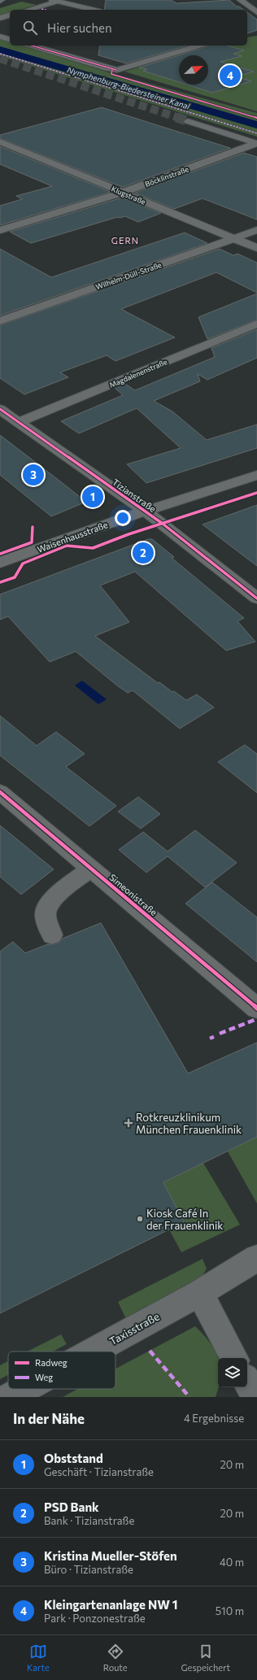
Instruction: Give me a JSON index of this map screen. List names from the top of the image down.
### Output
{
  "streets": {
    "street": [
      "Böcklinstraße",
      "Klugstraße",
      "Wilhelm-Düll-Straße",
      "Magdalenenstraße",
      "Tizianstraße",
      "Waisenhausstraße",
      "Simeonistraße",
      "Taxisstraße"
    ]
  },
  "crossings": [
    ["Böcklinstraße", "Klugstraße"],
    ["Klugstraße", "Wilhelm-Düll-Straße"],
    ["Magdalenenstraße", "Tizianstraße"],
    ["Tizianstraße", "Waisenhausstraße"]
  ],
  "districts": ["GERN"],
  "water": ["Nymphenburg-Biedersteiner Kanal"],
  "places": {
    "health": ["Rotkreuzklinikum München Frauenklinik"],
    "other": ["Kiosk Café In der Frauenklinik"]
  },
  "legend": ["Radweg", "Weg"],
  "north": "top right",
  "page": {
    "search": "Hier suchen",
    "pins": [
      "4",
      "3",
      "1",
      "2"
    ],
    "heading": ["In der Nähe", "4 Ergebnisse"],
    "list": [
      {
        "mark": "1",
        "name": "Obststand",
        "note": "Geschäft · Tizianstraße",
        "value": "20 m"
      },
      {
        "mark": "2",
        "name": "PSD Bank",
        "note": "Bank · Tizianstraße",
        "value": "20 m"
      },
      {
        "mark": "3",
        "name": "Kristina Mueller-Stöfen",
        "note": "Büro · Tizianstraße",
        "value": "40 m"
      },
      {
        "mark": "4",
        "name": "Kleingartenanlage NW 1",
        "note": "Park · Ponzonestraße",
        "value": "510 m"
      }
    ],
    "nav": ["Karte", "Route", "Gespeichert"]
  }
}
